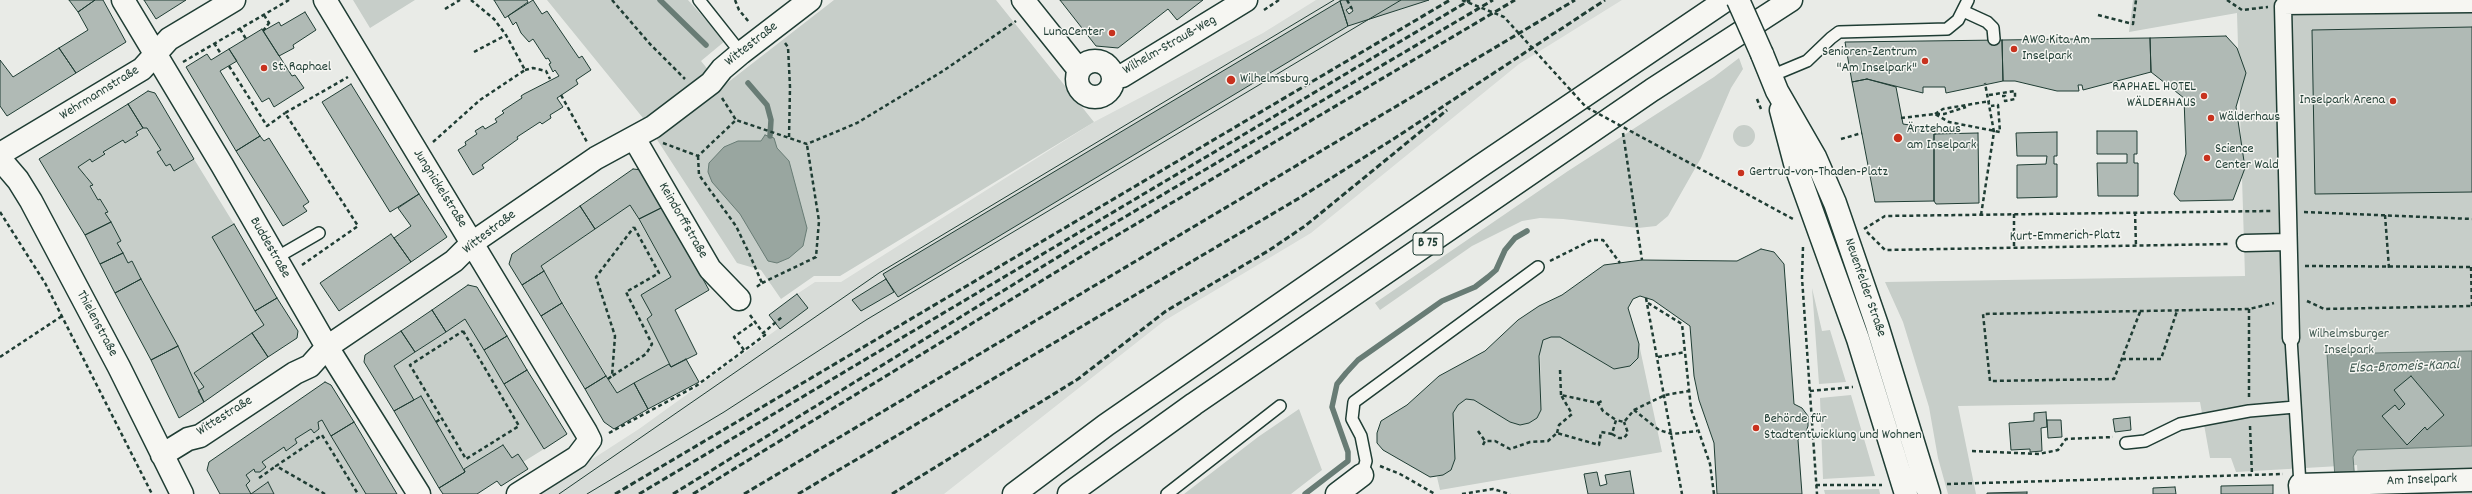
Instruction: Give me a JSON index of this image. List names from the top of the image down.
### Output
{
  "streets": {
    "main road": [
      "Wittestraße",
      "Wilhelm-Strauß-Weg",
      "Wehrmannstraße",
      "Jungnickelstraße",
      "Keindorffstraße",
      "B 75",
      "Buddestraße",
      "Neuenfelder Straße",
      "Thielenstraße",
      "Am Inselpark"
    ],
    "path": ["Kurt-Emmerich-Platz"]
  },
  "crossings": [
    ["Wittestraße", "Jungnickelstraße"],
    ["Wittestraße", "Keindorffstraße"],
    ["Wittestraße", "Buddestraße"],
    ["Wittestraße", "Thielenstraße"],
    ["Wehrmannstraße", "Buddestraße"]
  ],
  "water": ["Elsa-Bromeis-Kanal"],
  "parks": ["Wilhelmsburger Inselpark"],
  "places": [
    "LunaCenter",
    "AWO Kita Am Inselpark",
    "Senioren-Zentrum \"Am Inselpark\"",
    "St. Raphael",
    "Wilhelmsburg",
    "RAPHAEL HOTEL WÄLDERHAUS",
    "Inselpark Arena",
    "Wälderhaus",
    "Ärztehaus am Inselpark",
    "Science Center Wald",
    "Gertrud-von-Thaden-Platz",
    "Behörde für Stadtentwicklung und Wohnen"
  ]
}
